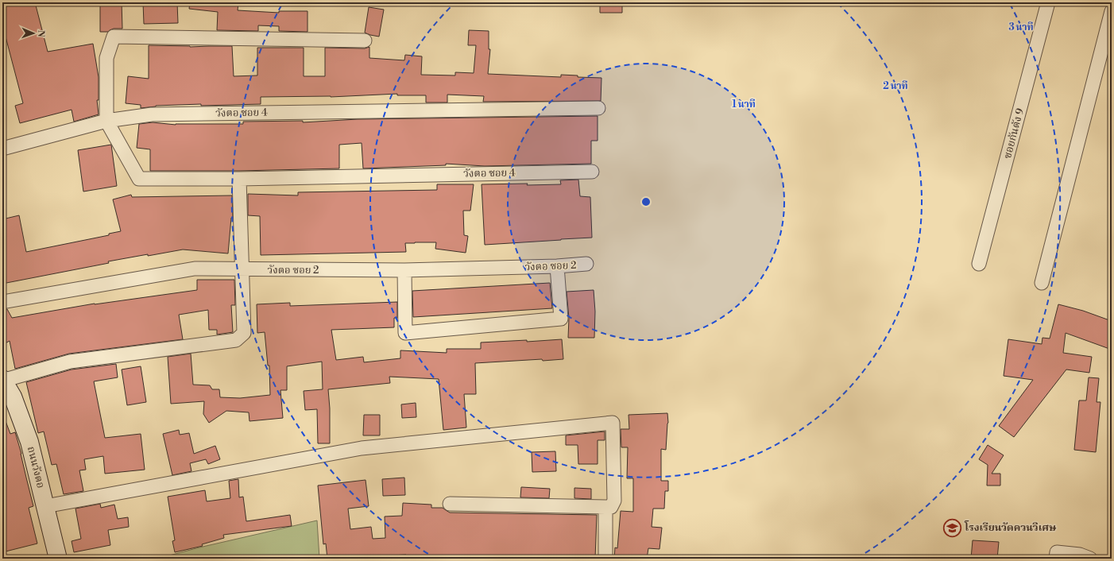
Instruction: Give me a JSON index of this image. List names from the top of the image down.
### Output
{
  "streets": {
    "street": [
      "วังตอ ซอย 4",
      "ซอยกันตัง 9",
      "วังตอ ซอย 2",
      "ถนนวังตอ"
    ]
  },
  "places": {
    "school or university": ["โรงเรียนวัดควนวิเศษ"]
  },
  "north": "right",
  "rings": ["3 นาที", "2 นาที", "1 นาที"]
}
